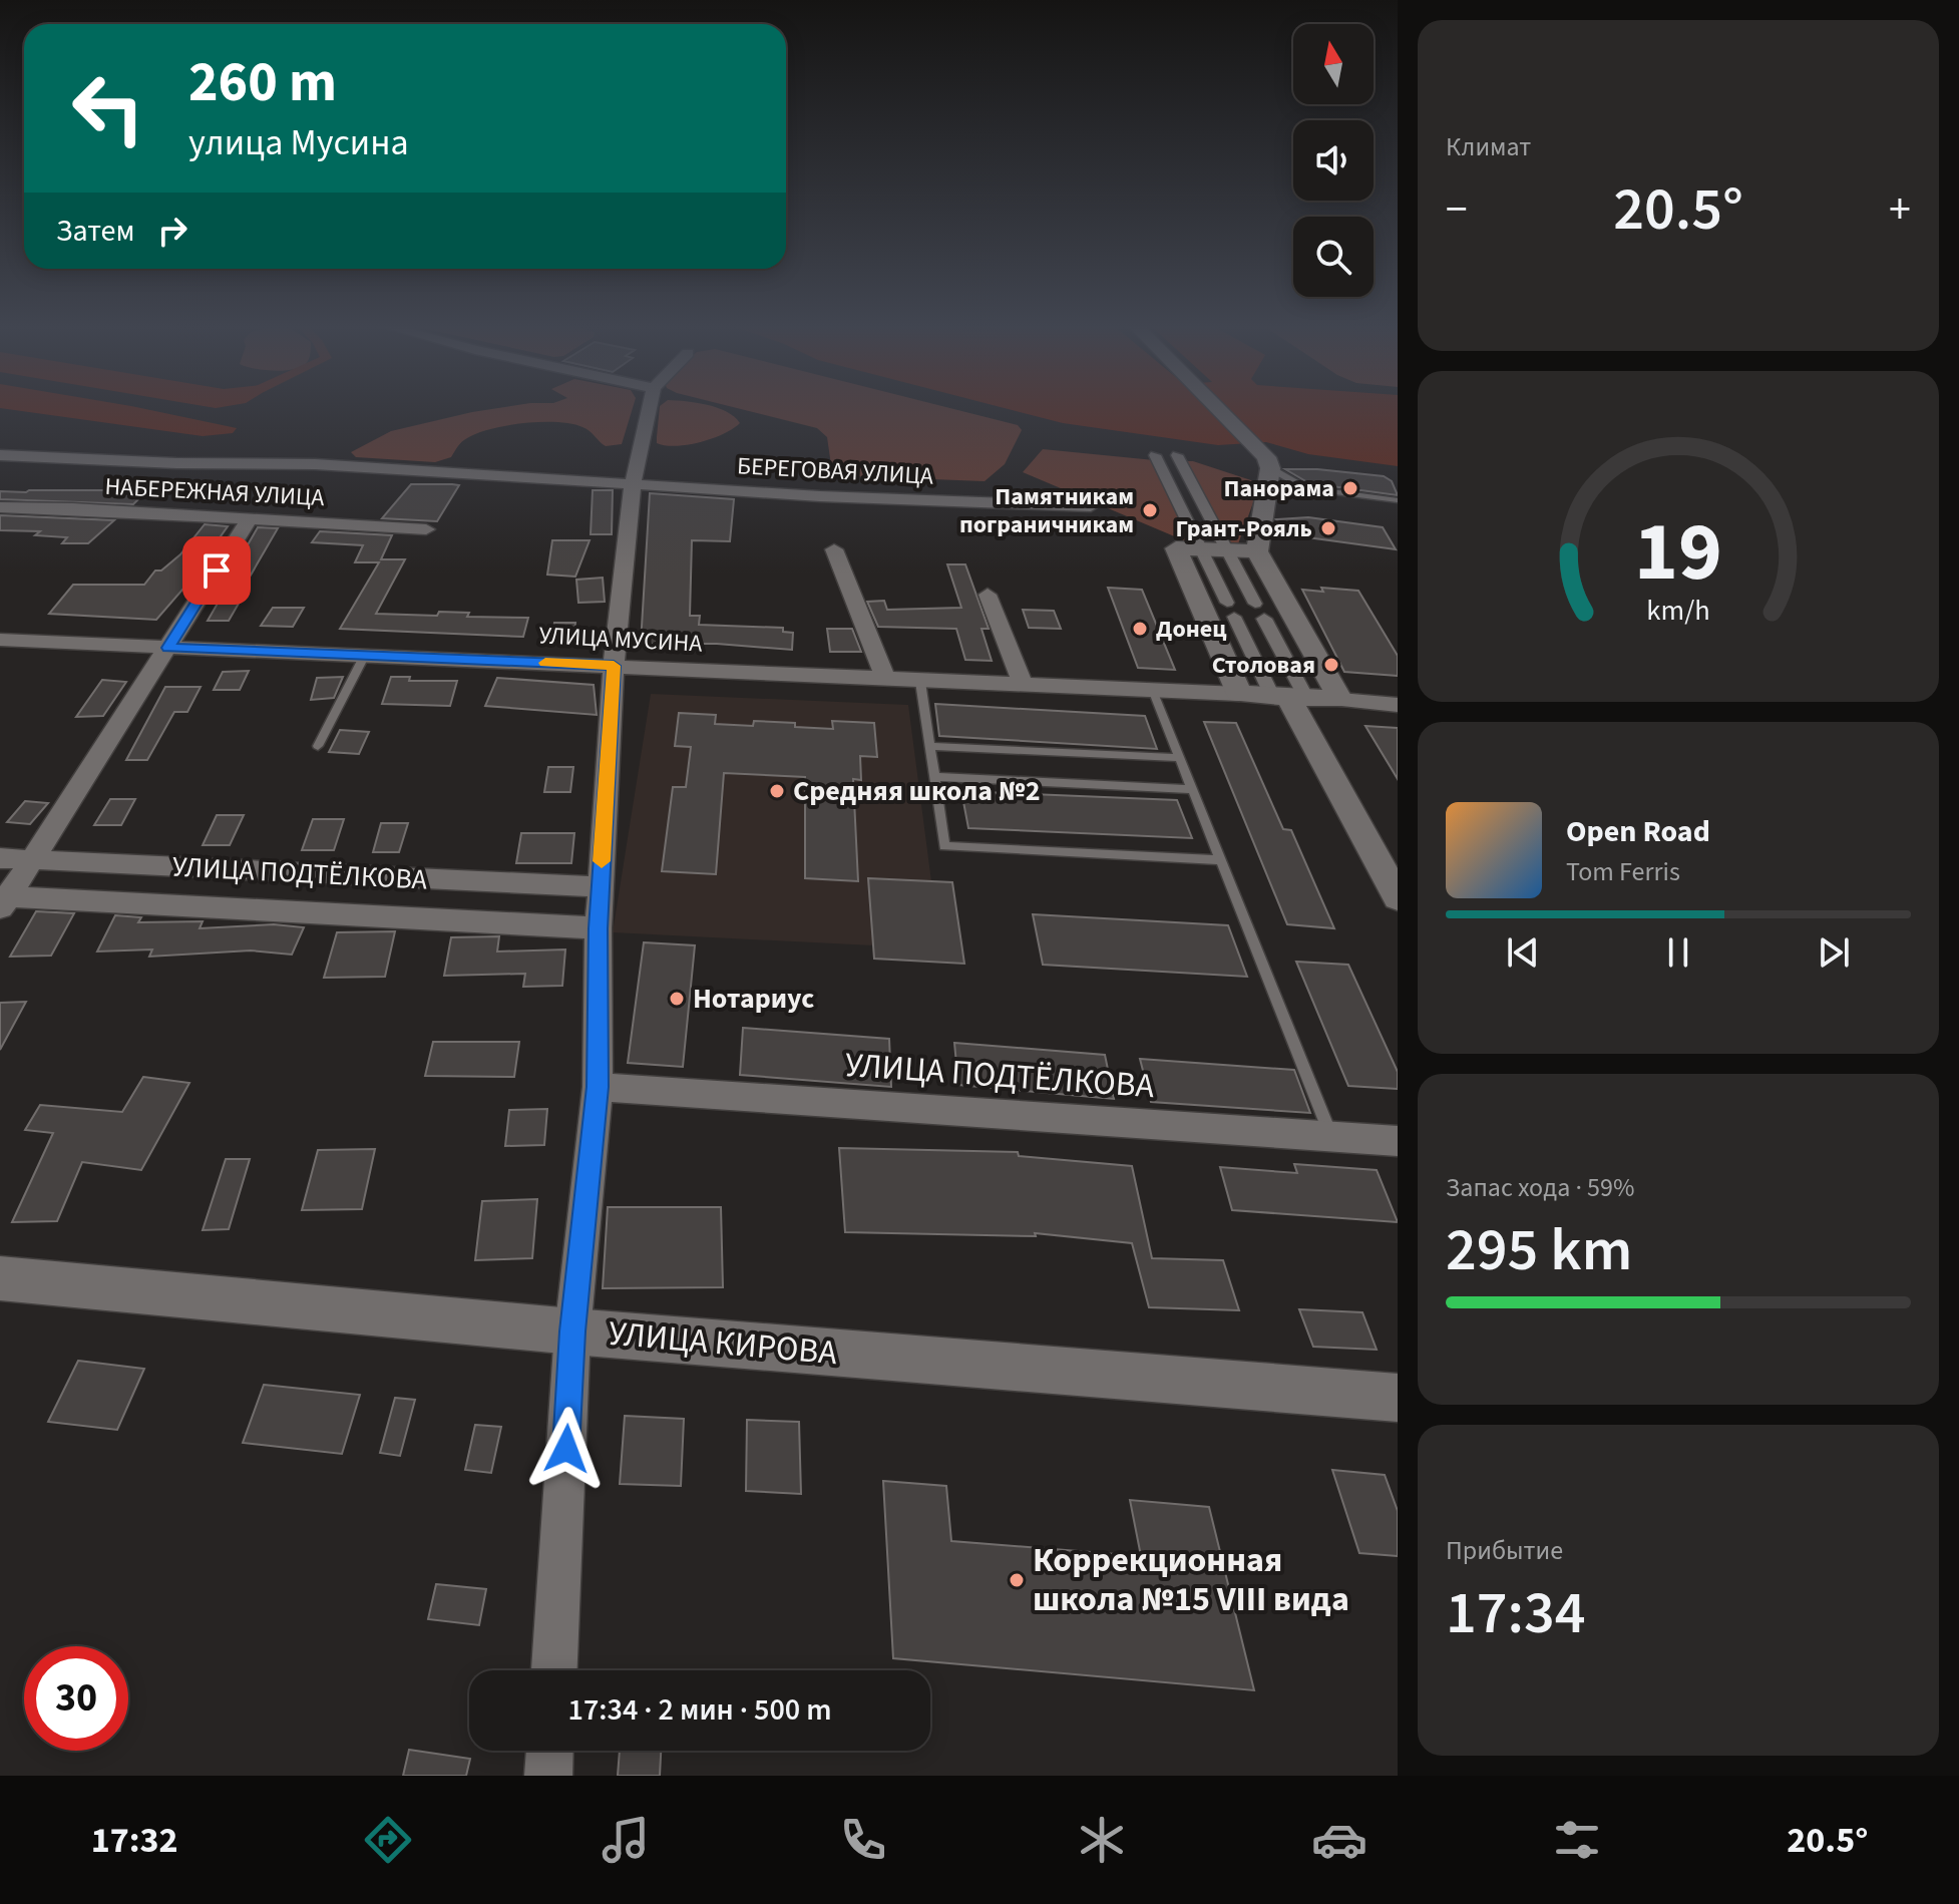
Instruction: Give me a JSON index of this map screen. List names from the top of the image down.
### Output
{
  "streets": {
    "street": [
      "БЕРЕГОВАЯ УЛИЦА",
      "НАБЕРЕЖНАЯ УЛИЦА",
      "УЛИЦА МУСИНА",
      "УЛИЦА ПОДТЁЛКОВА",
      "УЛИЦА КИРОВА"
    ]
  },
  "places": [
    "Панорама",
    "Памятникам пограничникам",
    "Грант-Рояль",
    "Донец",
    "Столовая",
    "Средняя школа №2",
    "Нотариус",
    "Коррекционная школа №15 VIII вида"
  ],
  "north": "top",
  "page": {
    "tile": [
      "Климат",
      ["Запас хода · 59%", "295 km"],
      ["Прибытие", "17:34"]
    ],
    "turn": ["260 m", "улица Мусина"],
    "heat": ["−", "20.5°", "+"],
    "then": "Затем",
    "song": ["Open Road", "Tom Ferris"],
    "limit": "30",
    "trip": "17:34 · 2 мин · 500 m",
    "tabs": ["17:32", "20.5°"],
    "gauge": ["19", "km/h"]
  }
}
